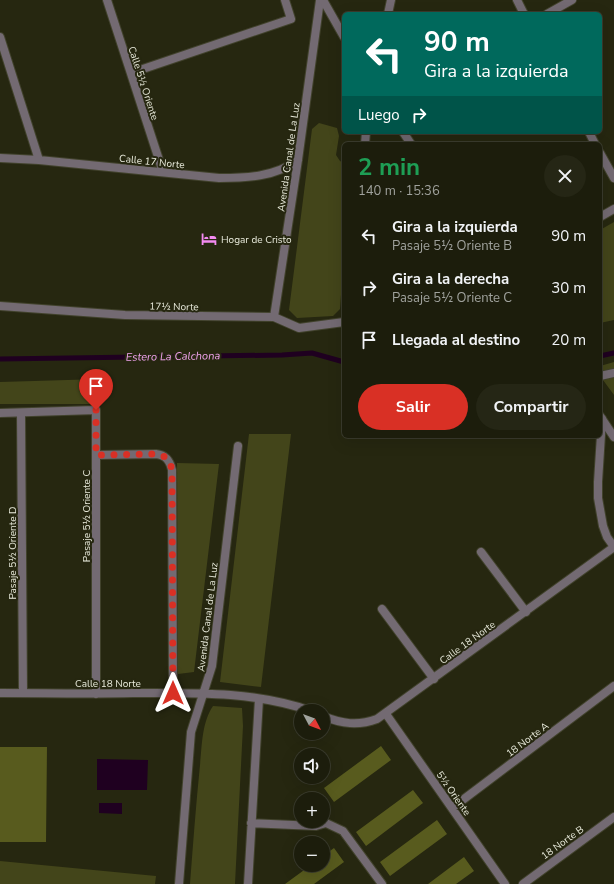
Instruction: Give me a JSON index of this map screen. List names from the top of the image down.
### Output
{
  "streets": {
    "street": [
      "Calle 5½ Oriente",
      "Avenida Canal de La Luz",
      "Calle 17 Norte",
      "17½ Norte",
      "Pasaje 5½ Oriente C",
      "Pasaje 5½ Oriente D",
      "Calle 18 Norte",
      "18 Norte A",
      "5½ Oriente",
      "18 Norte B"
    ]
  },
  "crossings": [
    ["Calle 5½ Oriente", "Calle 17 Norte"],
    ["Avenida Canal de La Luz", "Calle 17 Norte"],
    ["Avenida Canal de La Luz", "17½ Norte"],
    ["Avenida Canal de La Luz", "Calle 18 Norte"],
    ["Pasaje 5½ Oriente C", "Pasaje 5½ Oriente D"],
    ["Pasaje 5½ Oriente C", "Calle 18 Norte"],
    ["Pasaje 5½ Oriente D", "Calle 18 Norte"],
    ["Calle 18 Norte", "5½ Oriente"],
    ["18 Norte A", "5½ Oriente"]
  ],
  "water": ["Estero La Calchona"],
  "places": {
    "hotel": ["Hogar de Cristo"]
  },
  "north": "bottom right",
  "page": {
    "turn": ["90 m", "Gira a la izquierda"],
    "then": "Luego",
    "heading": ["2 min", "140 m · 15:36"],
    "list": [
      {
        "name": "Gira a la izquierda",
        "note": "Pasaje 5½ Oriente B",
        "value": "90 m"
      },
      {
        "name": "Gira a la derecha",
        "note": "Pasaje 5½ Oriente C",
        "value": "30 m"
      },
      {
        "name": "Llegada al destino",
        "value": "20 m"
      }
    ],
    "buttons": ["Salir", "Compartir"],
    "map_buttons": ["+", "−"]
  }
}
